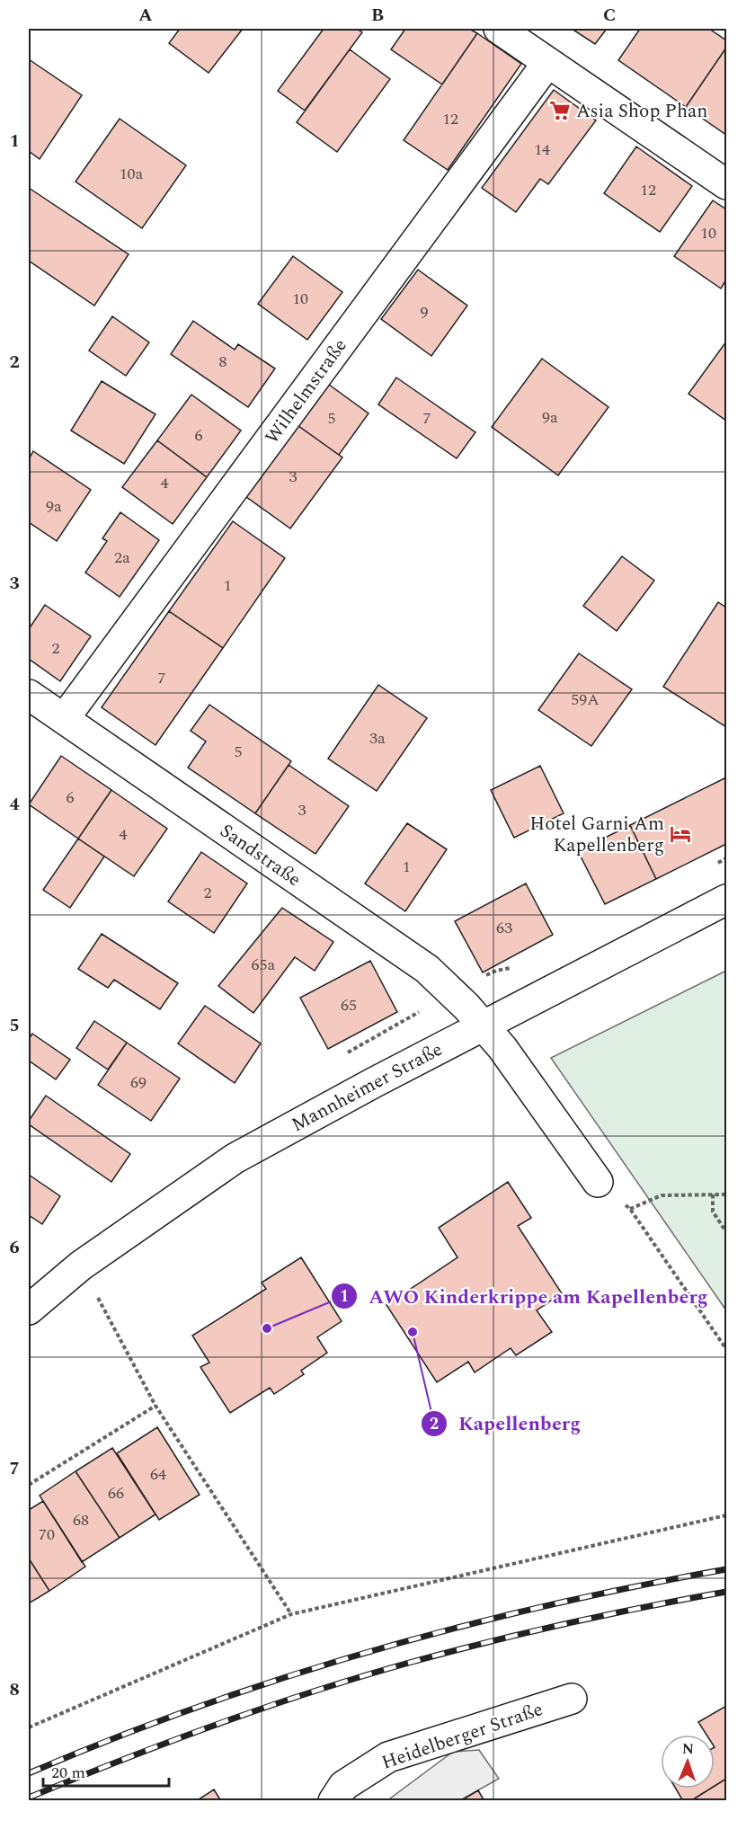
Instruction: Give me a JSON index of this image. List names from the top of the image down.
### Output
{
  "streets": {
    "street": [
      "Wilhelmstraße",
      "Sandstraße",
      "Mannheimer Straße",
      "Heidelberger Straße"
    ]
  },
  "crossings": [
    ["Wilhelmstraße", "Sandstraße"],
    ["Sandstraße", "Mannheimer Straße"]
  ],
  "places": {
    "supermarket": ["Asia Shop Phan"],
    "hotel": ["Hotel Garni Am Kapellenberg"],
    "other": ["AWO Kinderkrippe am Kapellenberg", "Kapellenberg"]
  },
  "house_numbers": [
    "12",
    "14",
    "10a",
    "12",
    "10",
    "10",
    "9",
    "8",
    "9a",
    "5",
    "7",
    "6",
    "3",
    "4",
    "9a",
    "2a",
    "1",
    "2",
    "7",
    "59A",
    "3a",
    "5",
    "6",
    "3",
    "4",
    "1",
    "2",
    "63",
    "65a",
    "65",
    "69",
    "64",
    "66",
    "68",
    "70"
  ],
  "scale_bar": "20 m",
  "north": "top",
  "grid": {
    "columns": ["A", "B", "C"],
    "rows": [
      "1",
      "2",
      "3",
      "4",
      "5",
      "6",
      "7",
      "8"
    ]
  }
}
